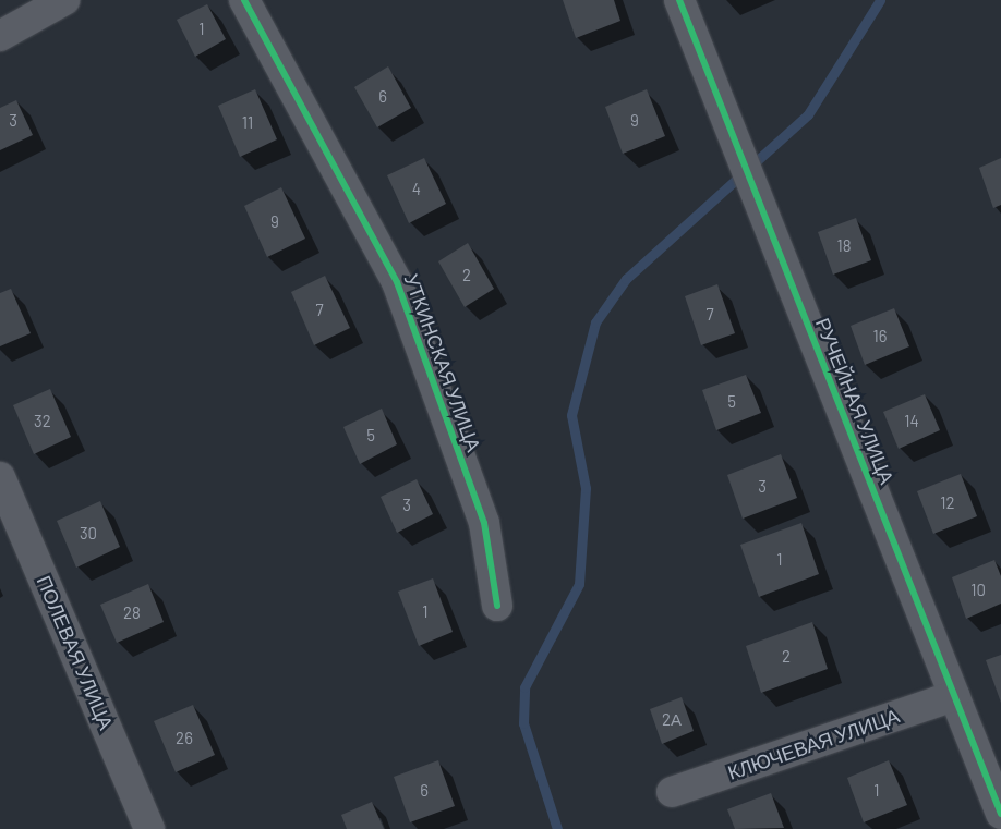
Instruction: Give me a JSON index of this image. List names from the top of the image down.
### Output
{
  "streets": {
    "street": [
      "УТКИНСКАЯ УЛИЦА",
      "РУЧЕЙНАЯ УЛИЦА",
      "ПОЛЕВАЯ УЛИЦА",
      "КЛЮЧЕВАЯ УЛИЦА"
    ]
  },
  "crossings": [
    ["РУЧЕЙНАЯ УЛИЦА", "КЛЮЧЕВАЯ УЛИЦА"]
  ],
  "house_numbers": [
    "1",
    "6",
    "3",
    "9",
    "11",
    "4",
    "9",
    "18",
    "2",
    "7",
    "7",
    "16",
    "5",
    "32",
    "14",
    "5",
    "3",
    "12",
    "3",
    "30",
    "1",
    "10",
    "1",
    "28",
    "2",
    "2А",
    "26",
    "6",
    "1"
  ]
}
